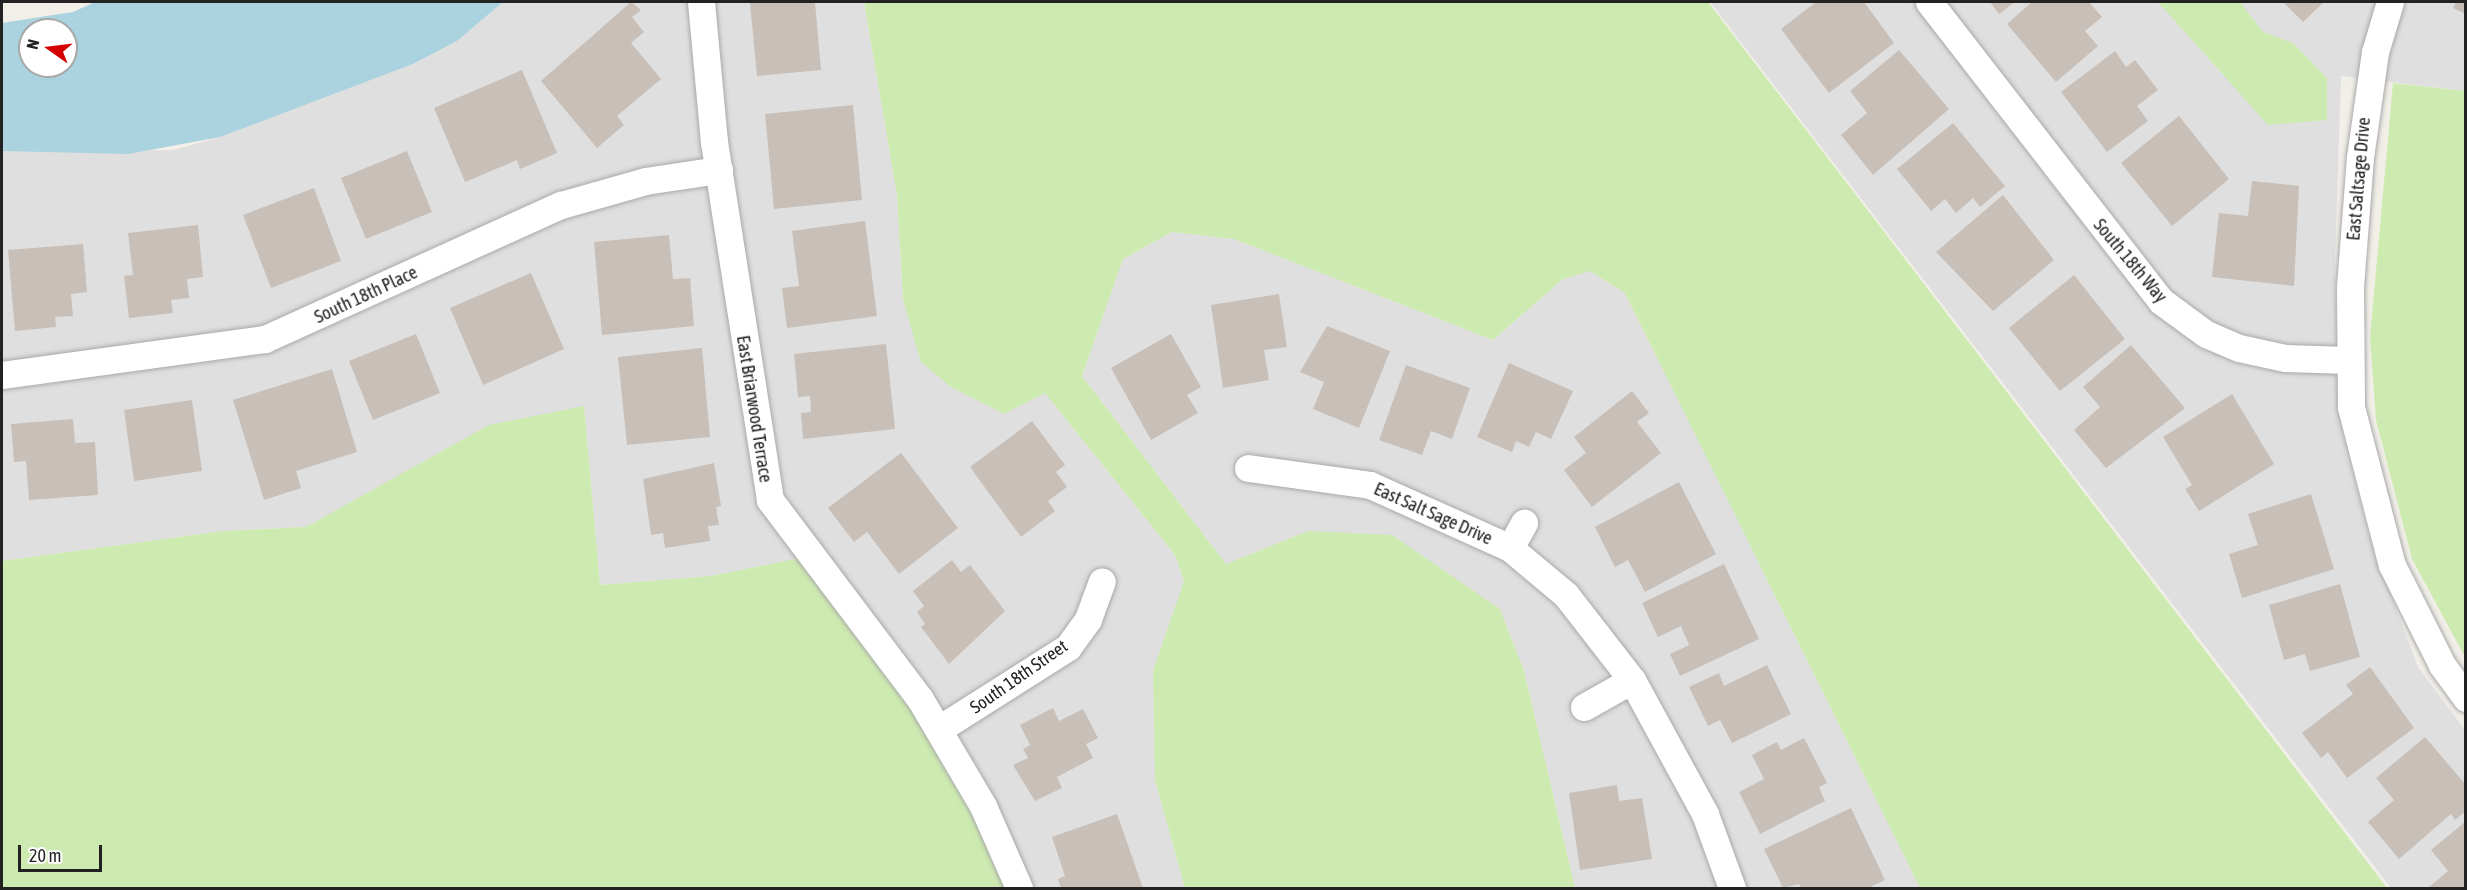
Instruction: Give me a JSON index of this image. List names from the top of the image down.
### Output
{
  "streets": {
    "street": [
      "East Saltsage Drive",
      "South 18th Way",
      "South 18th Place",
      "East Briarwood Terrace",
      "East Salt Sage Drive",
      "South 18th Street"
    ]
  },
  "crossings": [
    ["East Saltsage Drive", "South 18th Way"],
    ["South 18th Place", "East Briarwood Terrace"],
    ["East Briarwood Terrace", "South 18th Street"]
  ],
  "scale_bar": "20 m",
  "north": "left"
}
